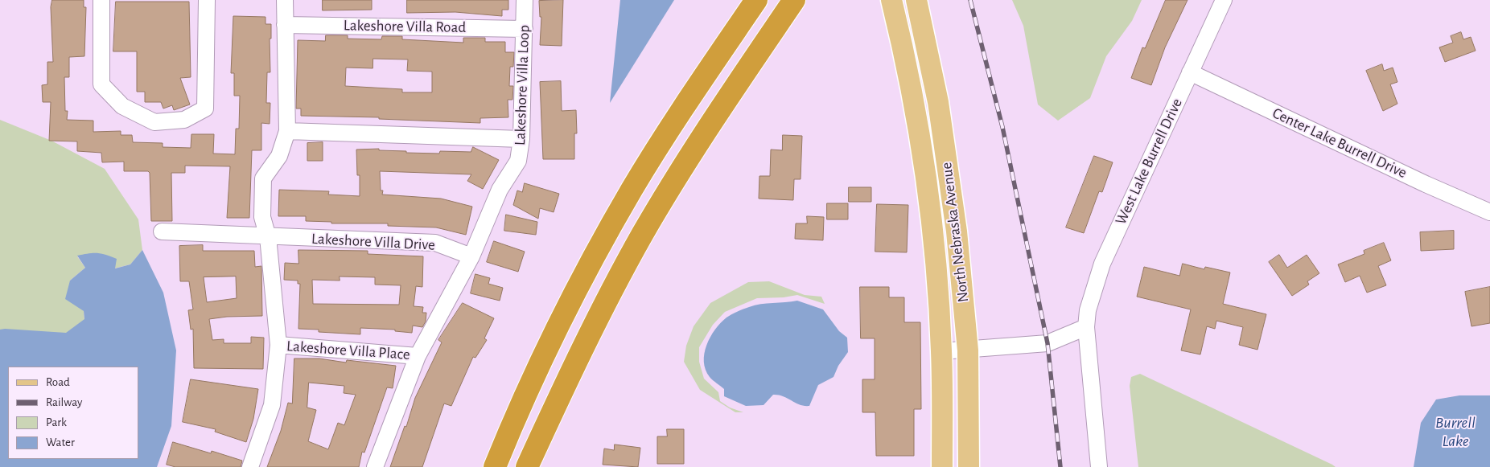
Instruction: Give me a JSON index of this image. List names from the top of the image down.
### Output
{
  "streets": {
    "main road": ["North Nebraska Avenue"],
    "street": [
      "Lakeshore Villa Road",
      "Lakeshore Villa Loop",
      "Center Lake Burrell Drive",
      "West Lake Burrell Drive",
      "Lakeshore Villa Drive",
      "Lakeshore Villa Place"
    ]
  },
  "crossings": [
    ["Lakeshore Villa Road", "Lakeshore Villa Loop"],
    ["Lakeshore Villa Loop", "Lakeshore Villa Drive"],
    ["Center Lake Burrell Drive", "West Lake Burrell Drive"]
  ],
  "water": ["Burrell Lake"],
  "legend": [
    "Road",
    "Railway",
    "Park",
    "Water"
  ]
}
